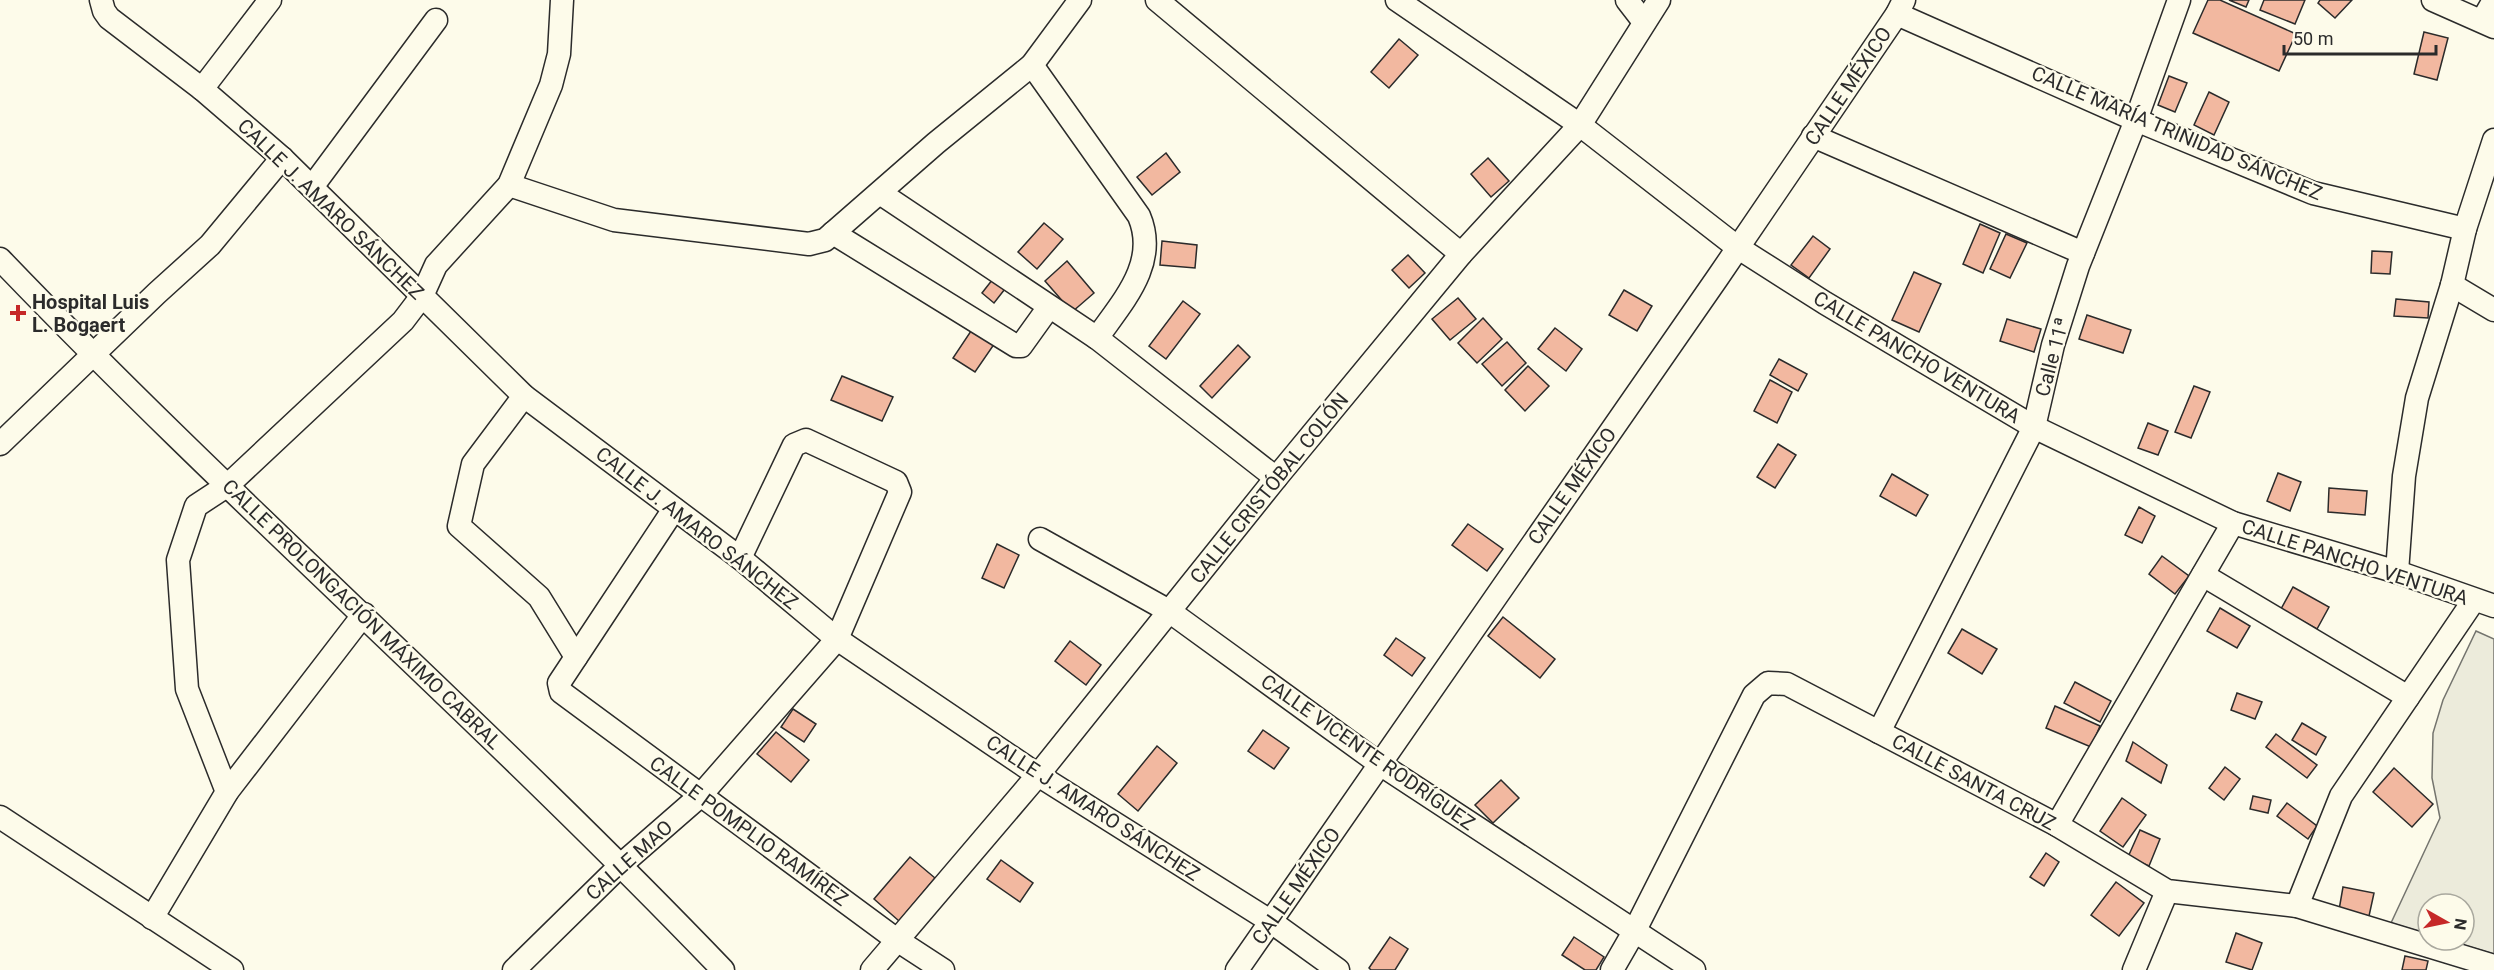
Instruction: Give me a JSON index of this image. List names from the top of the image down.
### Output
{
  "streets": {
    "street": [
      "CALLE MÉXICO",
      "CALLE MARÍA TRINIDAD SÁNCHEZ",
      "CALLE J. AMARO SÁNCHEZ",
      "CALLE PANCHO VENTURA",
      "Calle 11ª",
      "CALLE CRISTÓBAL COLÓN",
      "CALLE PROLONGACIÓN MÁXIMO CABRAL",
      "CALLE VICENTE RODRÍGUEZ",
      "CALLE SANTA CRUZ",
      "CALLE POMPLIO RAMÍREZ",
      "CALLE MAO"
    ]
  },
  "crossings": [
    ["CALLE MÉXICO", "CALLE MARÍA TRINIDAD SÁNCHEZ"],
    ["CALLE MÉXICO", "CALLE J. AMARO SÁNCHEZ"],
    ["CALLE MÉXICO", "CALLE PANCHO VENTURA"],
    ["CALLE MÉXICO", "CALLE VICENTE RODRÍGUEZ"],
    ["CALLE MARÍA TRINIDAD SÁNCHEZ", "Calle 11ª"],
    ["CALLE J. AMARO SÁNCHEZ", "CALLE CRISTÓBAL COLÓN"],
    ["CALLE J. AMARO SÁNCHEZ", "CALLE MAO"],
    ["CALLE PANCHO VENTURA", "Calle 11ª"],
    ["CALLE PANCHO VENTURA", "CALLE CRISTÓBAL COLÓN"],
    ["Calle 11ª", "CALLE SANTA CRUZ"],
    ["CALLE CRISTÓBAL COLÓN", "CALLE VICENTE RODRÍGUEZ"],
    ["CALLE CRISTÓBAL COLÓN", "CALLE POMPLIO RAMÍREZ"],
    ["CALLE PROLONGACIÓN MÁXIMO CABRAL", "CALLE MAO"],
    ["CALLE VICENTE RODRÍGUEZ", "CALLE SANTA CRUZ"],
    ["CALLE POMPLIO RAMÍREZ", "CALLE MAO"]
  ],
  "places": {
    "health": ["Hospital Luis L. Bogaert"]
  },
  "scale_bar": "50 m",
  "north": "right"
}
